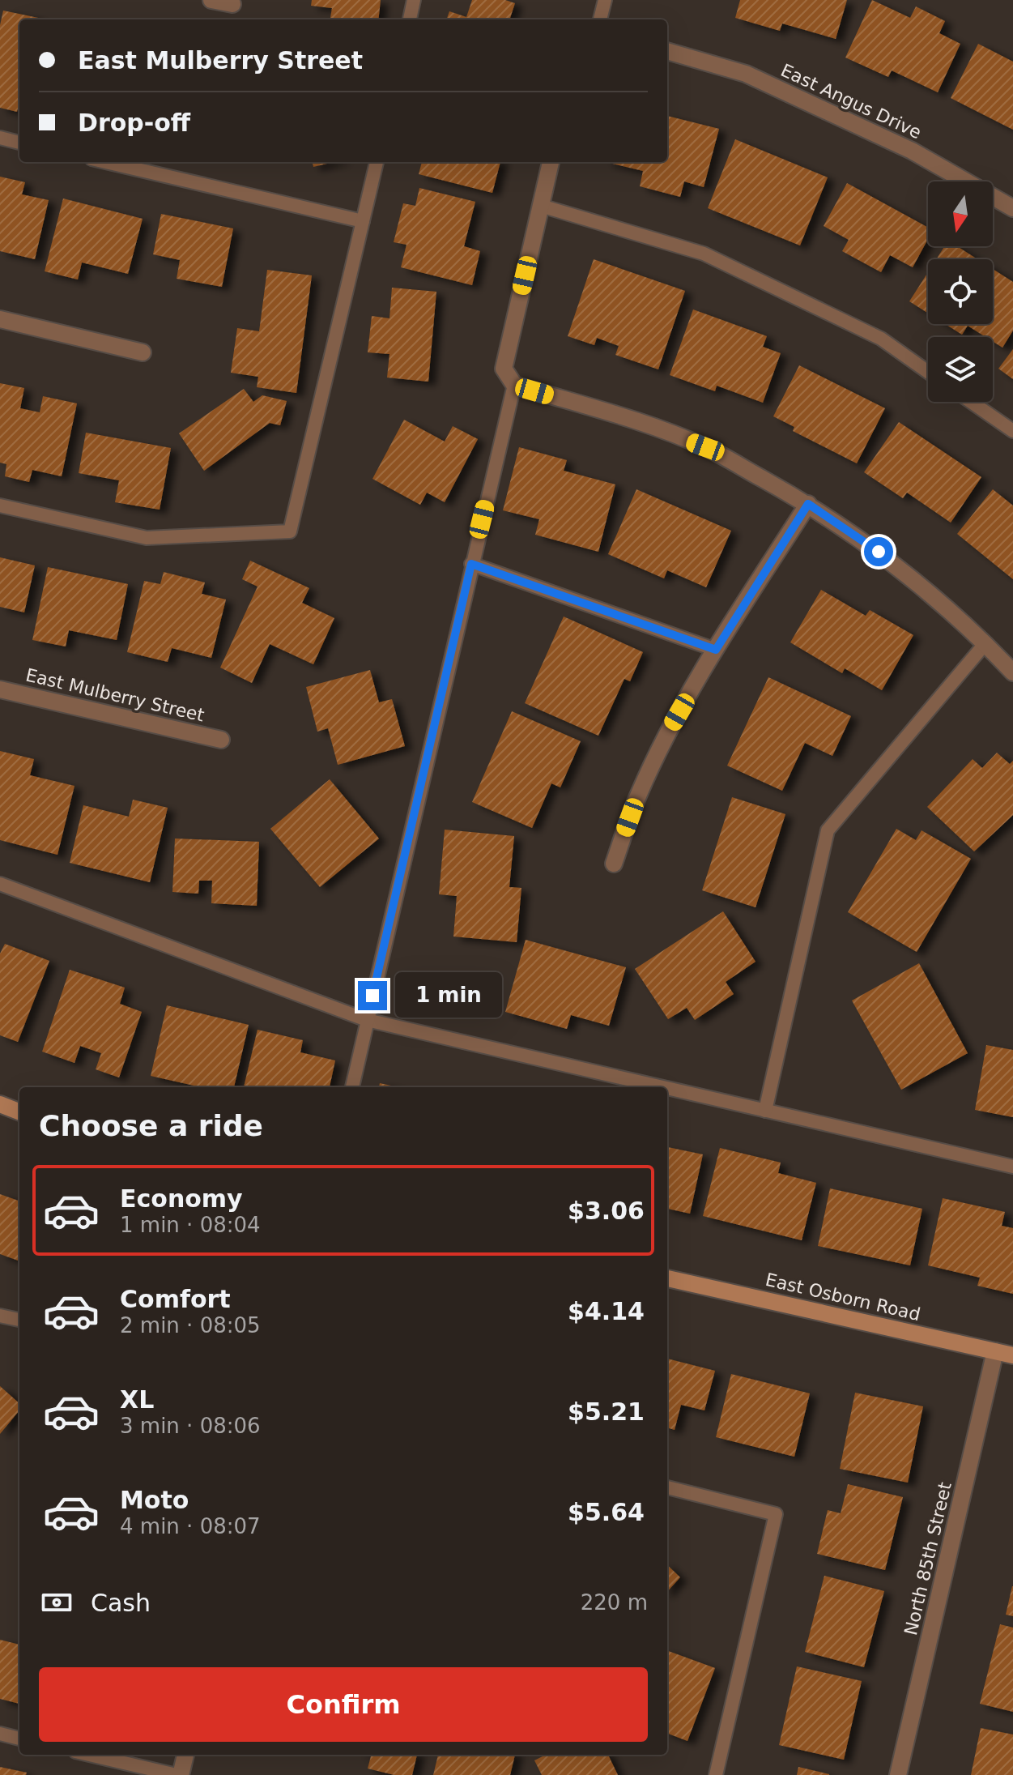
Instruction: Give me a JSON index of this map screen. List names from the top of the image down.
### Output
{
  "streets": {
    "street": [
      "East Angus Drive",
      "East Mulberry Street",
      "East Osborn Road",
      "North 85th Street"
    ]
  },
  "crossings": [
    ["East Osborn Road", "North 85th Street"]
  ],
  "north": "bottom",
  "page": {
    "banner": ["East Mulberry Street", "Drop-off"],
    "bubble": "1 min",
    "heading": "Choose a ride",
    "list": [
      {
        "name": "Economy",
        "note": "1 min · 08:04",
        "value": "$3.06"
      },
      {
        "name": "Comfort",
        "note": "2 min · 08:05",
        "value": "$4.14"
      },
      {
        "name": "XL",
        "note": "3 min · 08:06",
        "value": "$5.21"
      },
      {
        "name": "Moto",
        "note": "4 min · 08:07",
        "value": "$5.64"
      }
    ],
    "pay": ["Cash", "220 m"],
    "buttons": "Confirm"
  }
}
